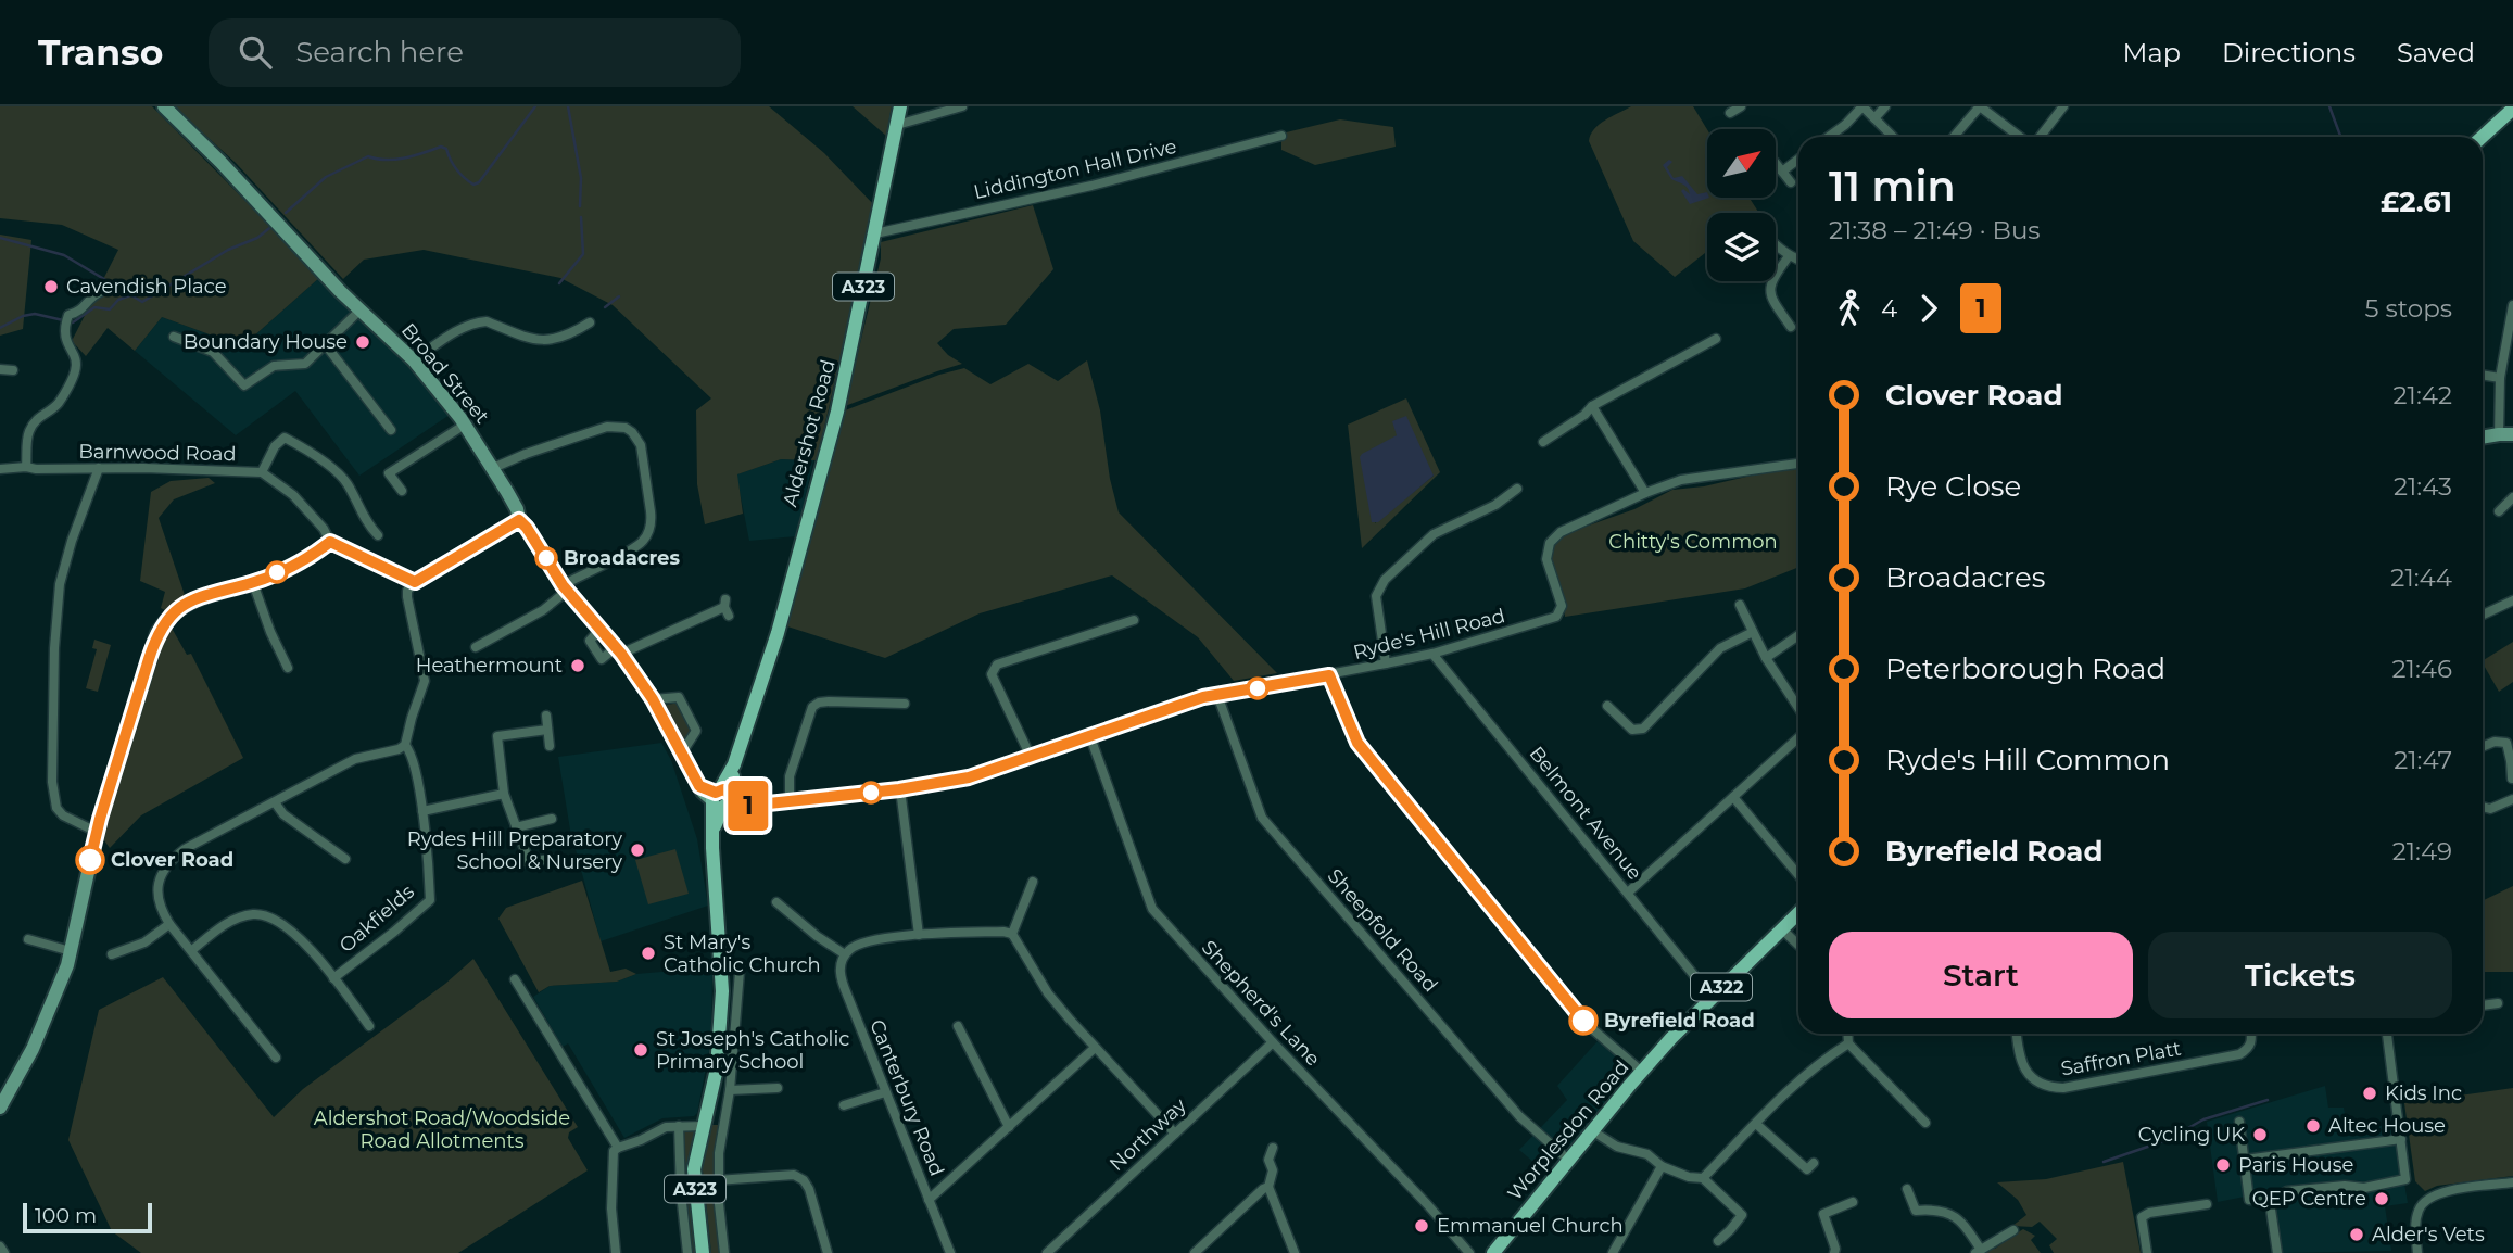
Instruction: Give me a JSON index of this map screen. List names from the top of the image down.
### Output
{
  "streets": {
    "main road": [
      "A323",
      "Aldershot Road",
      "A322",
      "Worplesdon Road"
    ],
    "street": [
      "Liddington Hall Drive",
      "Broad Street",
      "Barnwood Road",
      "Ryde's Hill Road",
      "Belmont Avenue",
      "Oakfields",
      "Sheepfold Road",
      "Shepherd's Lane",
      "Saffron Platt",
      "Canterbury Road",
      "Northway"
    ]
  },
  "crossings": [
    ["Liddington Hall Drive", "Aldershot Road"],
    ["Broad Street", "Aldershot Road"],
    ["Broad Street", "Ryde's Hill Road"],
    ["Aldershot Road", "Ryde's Hill Road"],
    ["Ryde's Hill Road", "Belmont Avenue"],
    ["Ryde's Hill Road", "Sheepfold Road"],
    ["Ryde's Hill Road", "Shepherd's Lane"],
    ["Belmont Avenue", "Worplesdon Road"],
    ["Sheepfold Road", "Worplesdon Road"],
    ["Shepherd's Lane", "Northway"]
  ],
  "parks": ["Chitty's Common", "Aldershot Road/Woodside Road Allotments"],
  "places": [
    "Cavendish Place",
    "Boundary House",
    "Broadacres",
    "Heathermount",
    "Rydes Hill Preparatory School & Nursery",
    "Clover Road",
    "St Mary's Catholic Church",
    "Byrefield Road",
    "St Joseph's Catholic Primary School",
    "Kids Inc",
    "Altec House",
    "Cycling UK",
    "Paris House",
    "QEP Centre",
    "Emmanuel Church",
    "Alder's Vets"
  ],
  "lines": ["bus line 1"],
  "scale_bar": "100 m",
  "north": "top right",
  "page": {
    "header": "Transo",
    "search": "Search here",
    "nav": ["Map", "Directions", "Saved"],
    "on_map": "1",
    "heading": ["11 min", "21:38 – 21:49 · Bus", "£2.61"],
    "legs": ["4", "1", "5 stops"],
    "list": [
      {
        "name": "Clover Road",
        "value": "21:42"
      },
      {
        "name": "Rye Close",
        "value": "21:43"
      },
      {
        "name": "Broadacres",
        "value": "21:44"
      },
      {
        "name": "Peterborough Road",
        "value": "21:46"
      },
      {
        "name": "Ryde's Hill Common",
        "value": "21:47"
      },
      {
        "name": "Byrefield Road",
        "value": "21:49"
      }
    ],
    "buttons": ["Start", "Tickets"],
    "scale": "100 m"
  }
}
